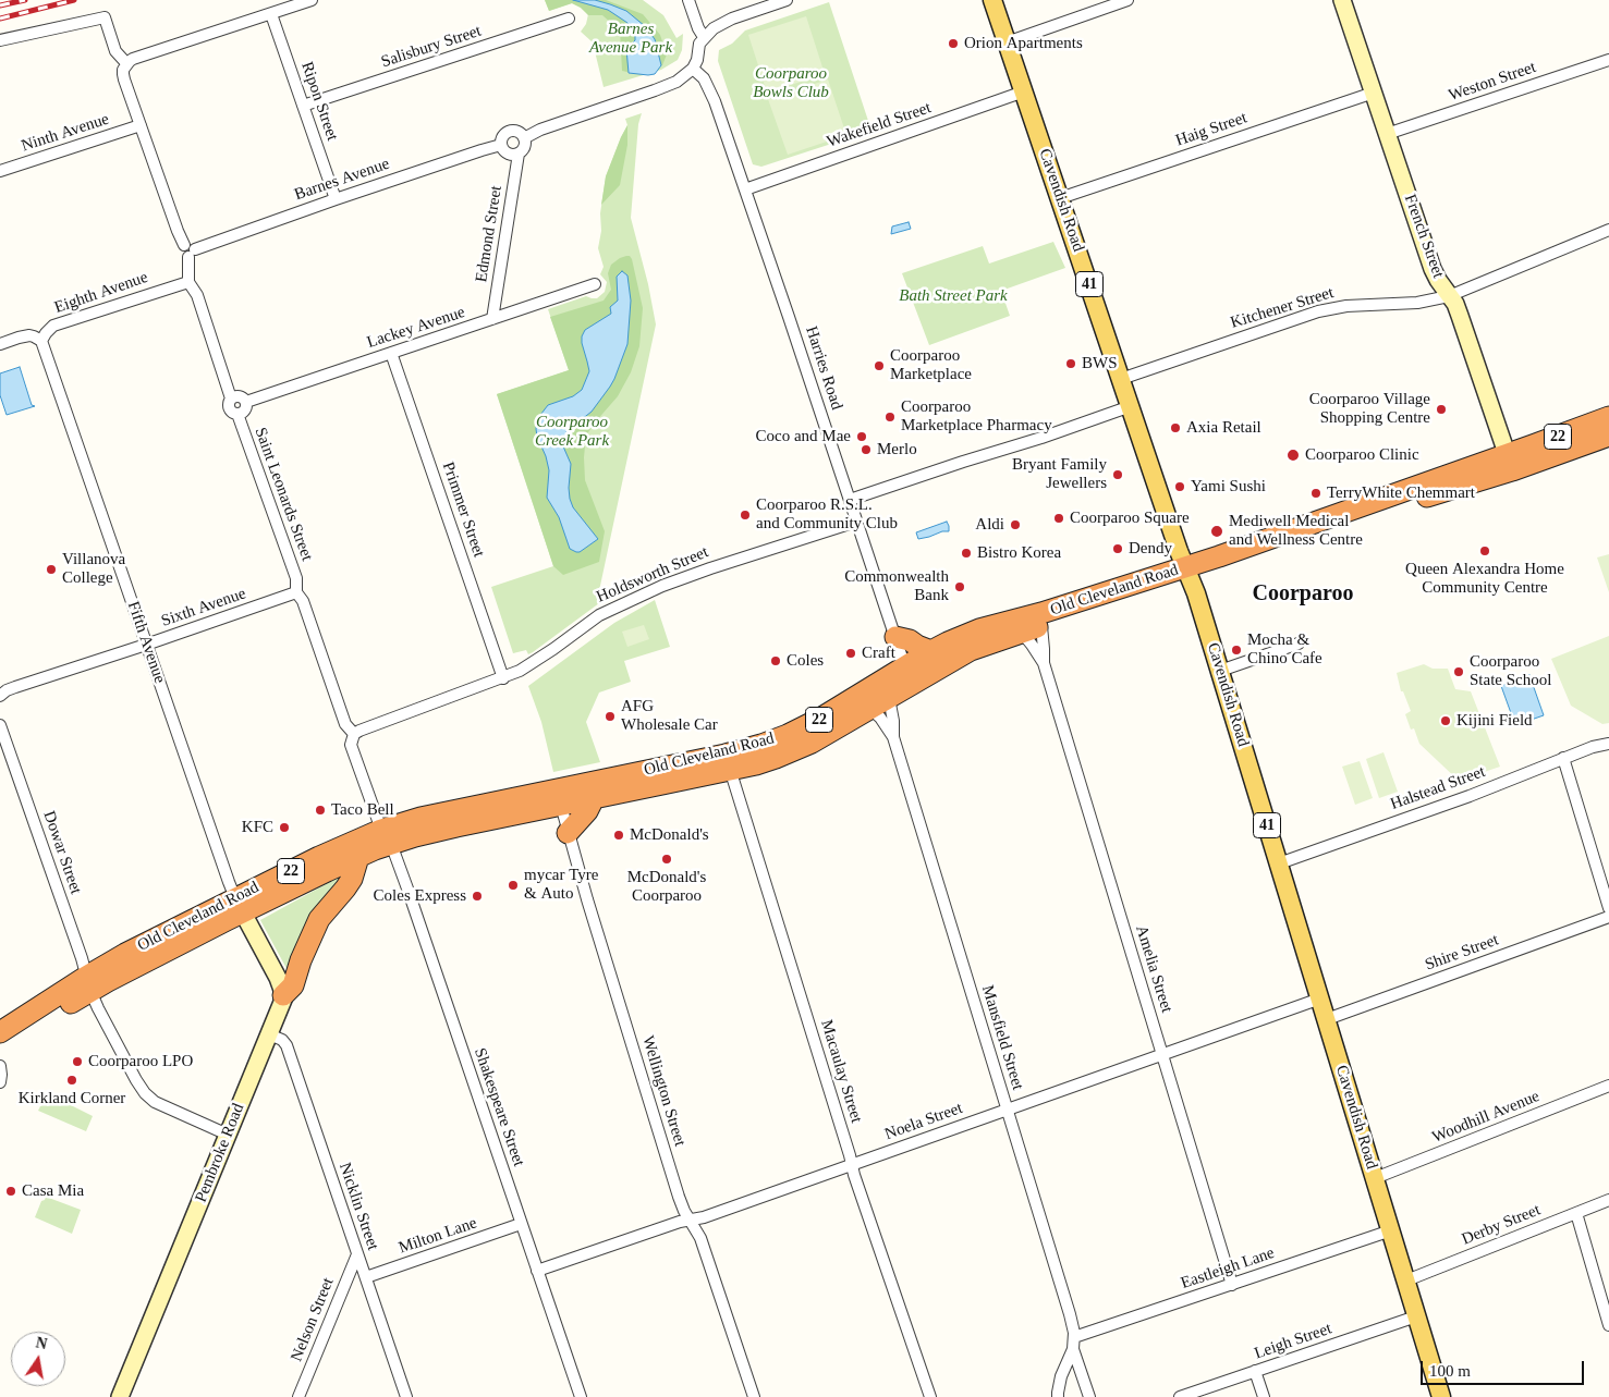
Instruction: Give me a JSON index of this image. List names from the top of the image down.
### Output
{
  "streets": {
    "highway": ["22", "Old Cleveland Road"],
    "main road": ["Cavendish Road", "41"],
    "street": [
      "Salisbury Street",
      "Weston Street",
      "Ripon Street",
      "Wakefield Street",
      "Haig Street",
      "Ninth Avenue",
      "Barnes Avenue",
      "Edmond Street",
      "French Street",
      "Eighth Avenue",
      "Kitchener Street",
      "Lackey Avenue",
      "Harries Road",
      "Saint Leonards Street",
      "Primmer Street",
      "Holdsworth Street",
      "Sixth Avenue",
      "Fifth Avenue",
      "Halstead Street",
      "Dowar Street",
      "Shire Street",
      "Amelia Street",
      "Mansfield Street",
      "Macaulay Street",
      "Wellington Street",
      "Shakespeare Street",
      "Woodhill Avenue",
      "Noela Street",
      "Pembroke Road",
      "Nicklin Street",
      "Derby Street",
      "Milton Lane",
      "Eastleigh Lane",
      "Nelson Street",
      "Leigh Street"
    ]
  },
  "crossings": [
    ["Salisbury Street", "Ripon Street"],
    ["Weston Street", "French Street"],
    ["Ripon Street", "Barnes Avenue"],
    ["Wakefield Street", "Cavendish Road"],
    ["Wakefield Street", "Harries Road"],
    ["Haig Street", "Cavendish Road"],
    ["Haig Street", "French Street"],
    ["Barnes Avenue", "Edmond Street"],
    ["Cavendish Road", "Kitchener Street"],
    ["Cavendish Road", "Old Cleveland Road"],
    ["Cavendish Road", "Halstead Street"],
    ["Cavendish Road", "Shire Street"],
    ["Cavendish Road", "Woodhill Avenue"],
    ["Cavendish Road", "Noela Street"],
    ["Cavendish Road", "Derby Street"],
    ["Cavendish Road", "Eastleigh Lane"],
    ["Cavendish Road", "Leigh Street"],
    ["Edmond Street", "Lackey Avenue"],
    ["French Street", "Kitchener Street"],
    ["French Street", "Old Cleveland Road"],
    ["Eighth Avenue", "Fifth Avenue"],
    ["Lackey Avenue", "Saint Leonards Street"],
    ["Lackey Avenue", "Primmer Street"],
    ["Harries Road", "Holdsworth Street"],
    ["Harries Road", "Old Cleveland Road"],
    ["Saint Leonards Street", "Holdsworth Street"],
    ["Saint Leonards Street", "Old Cleveland Road"],
    ["Saint Leonards Street", "Sixth Avenue"],
    ["Saint Leonards Street", "Shakespeare Street"],
    ["Primmer Street", "Holdsworth Street"],
    ["Old Cleveland Road", "Fifth Avenue"],
    ["Old Cleveland Road", "Dowar Street"],
    ["Old Cleveland Road", "Amelia Street"],
    ["Old Cleveland Road", "Mansfield Street"],
    ["Old Cleveland Road", "Macaulay Street"],
    ["Old Cleveland Road", "Wellington Street"],
    ["Old Cleveland Road", "Shakespeare Street"],
    ["Sixth Avenue", "Fifth Avenue"],
    ["Dowar Street", "Pembroke Road"],
    ["Amelia Street", "Noela Street"],
    ["Amelia Street", "Eastleigh Lane"],
    ["Mansfield Street", "Noela Street"],
    ["Mansfield Street", "Eastleigh Lane"],
    ["Macaulay Street", "Noela Street"],
    ["Wellington Street", "Noela Street"],
    ["Shakespeare Street", "Noela Street"],
    ["Shakespeare Street", "Milton Lane"],
    ["Pembroke Road", "Nicklin Street"],
    ["Nicklin Street", "Milton Lane"],
    ["Nicklin Street", "Nelson Street"]
  ],
  "districts": ["Coorparoo"],
  "parks": [
    "Barnes Avenue Park",
    "Coorparoo Bowls Club",
    "Bath Street Park",
    "Coorparoo Creek Park"
  ],
  "places": [
    "Orion Apartments",
    "BWS",
    "Coorparoo Marketplace",
    "Coorparoo Village Shopping Centre",
    "Coorparoo Marketplace Pharmacy",
    "Axia Retail",
    "Coco and Mae",
    "Merlo",
    "Coorparoo Clinic",
    "Bryant Family Jewellers",
    "Yami Sushi",
    "TerryWhite Chemmart",
    "Coorparoo R.S.L. and Community Club",
    "Coorparoo Square",
    "Aldi",
    "Mediwell Medical and Wellness Centre",
    "Dendy",
    "Queen Alexandra Home Community Centre",
    "Bistro Korea",
    "Villanova College",
    "Commonwealth Bank",
    "Mocha & Chino Cafe",
    "Craft",
    "Coles",
    "Coorparoo State School",
    "AFG Wholesale Car",
    "Kijini Field",
    "Taco Bell",
    "KFC",
    "McDonald's",
    "McDonald's Coorparoo",
    "mycar Tyre & Auto",
    "Coles Express",
    "Coorparoo LPO",
    "Kirkland Corner",
    "Casa Mia"
  ],
  "scale_bar": "100 m",
  "north": "top"
}
